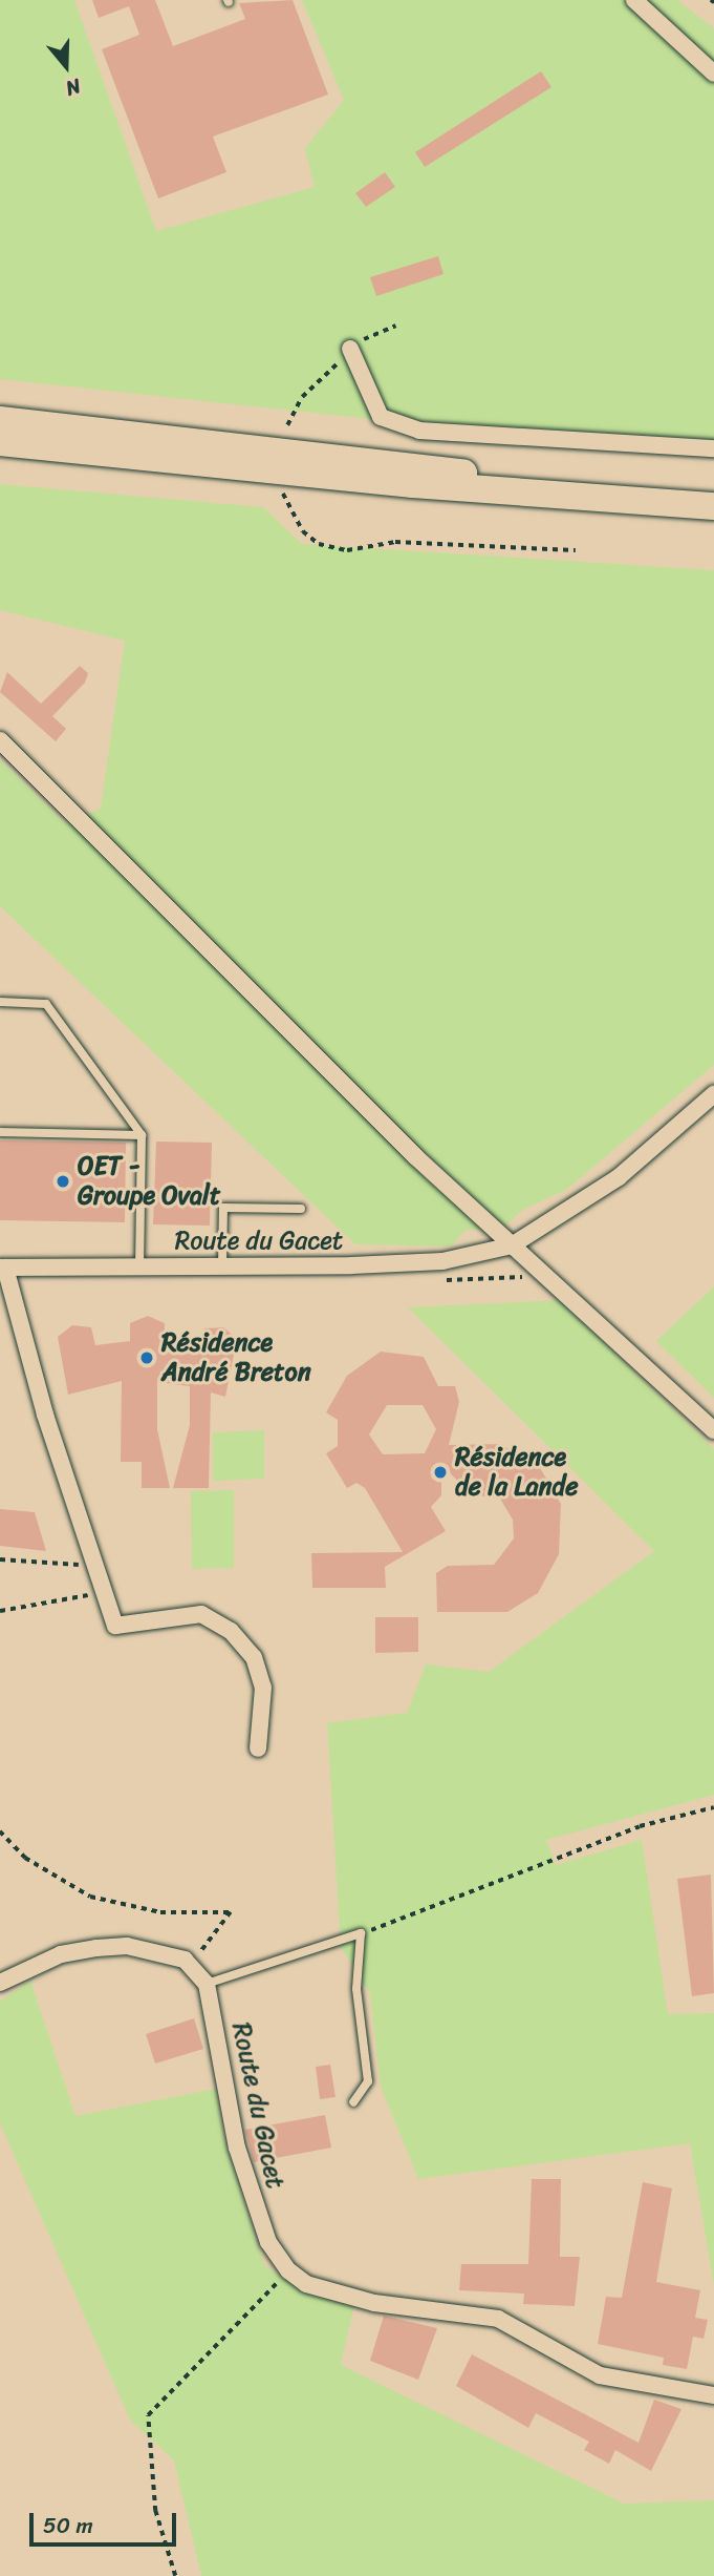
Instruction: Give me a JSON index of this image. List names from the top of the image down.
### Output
{
  "streets": {
    "street": ["Route du Gacet"]
  },
  "places": ["OET - Groupe Ovalt", "Résidence André Breton", "Résidence de la Lande"],
  "scale_bar": "50 m",
  "north": "bottom"
}
